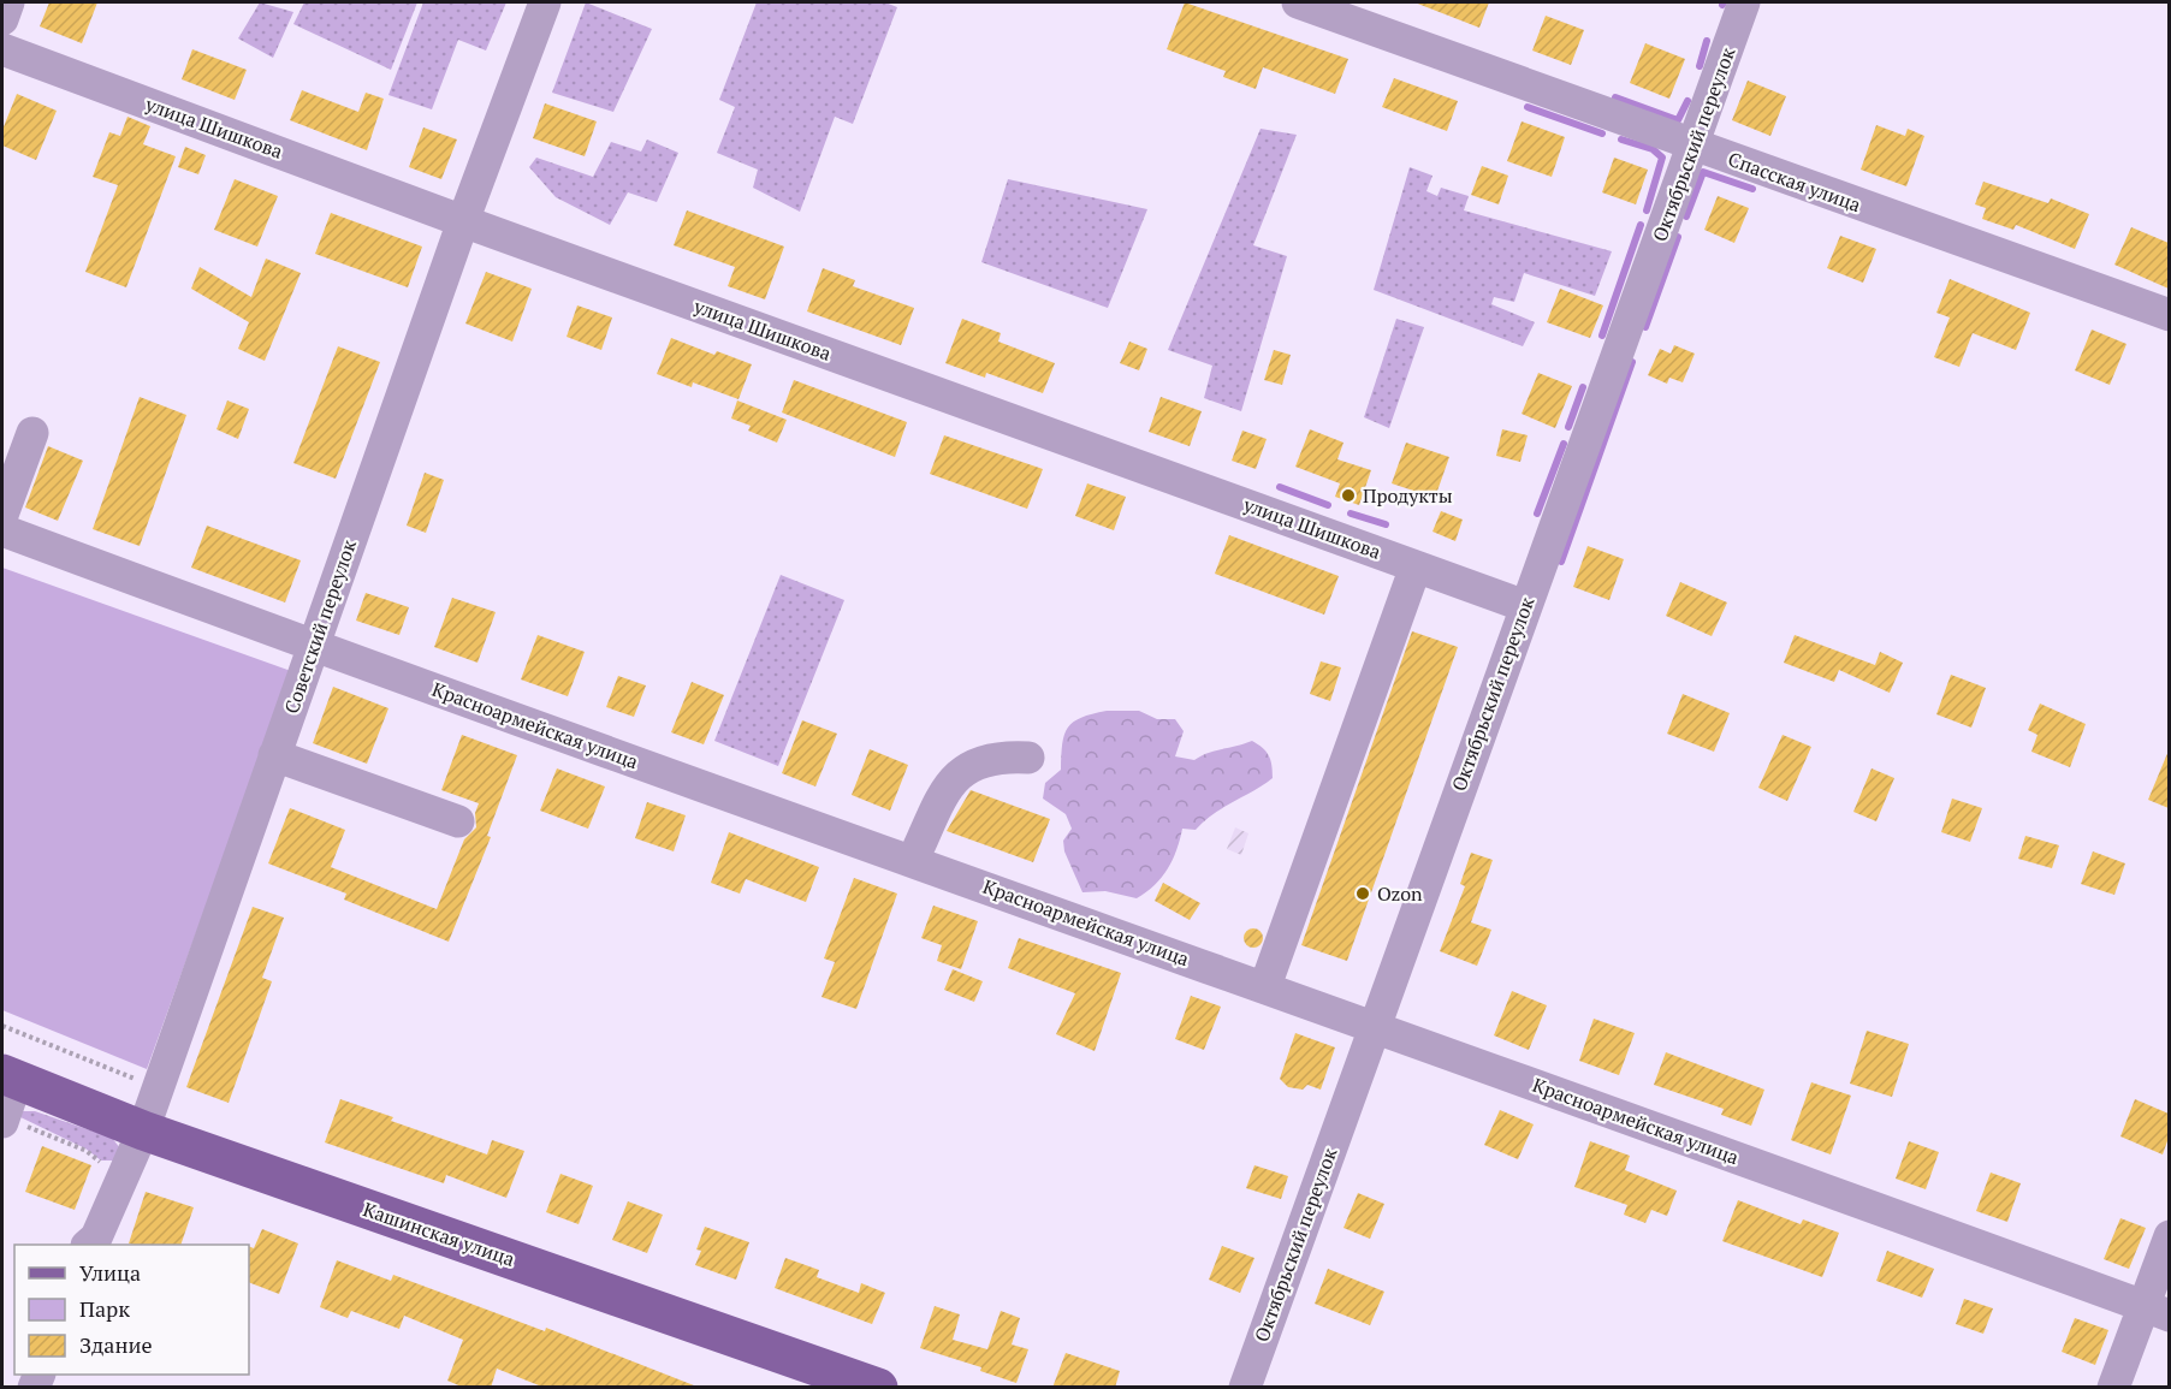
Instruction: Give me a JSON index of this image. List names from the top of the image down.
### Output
{
  "streets": {
    "main road": ["Кашинская улица"],
    "street": [
      "улица Шишкова",
      "Октябрьский переулок",
      "Спасская улица",
      "Советский переулок",
      "Красноармейская улица"
    ]
  },
  "crossings": [
    ["улица Шишкова", "Октябрьский переулок"],
    ["улица Шишкова", "Советский переулок"],
    ["Октябрьский переулок", "Спасская улица"],
    ["Октябрьский переулок", "Красноармейская улица"],
    ["Советский переулок", "Красноармейская улица"],
    ["Советский переулок", "Кашинская улица"]
  ],
  "places": ["Продукты", "Ozon"],
  "legend": ["Улица", "Парк", "Здание"]
}
